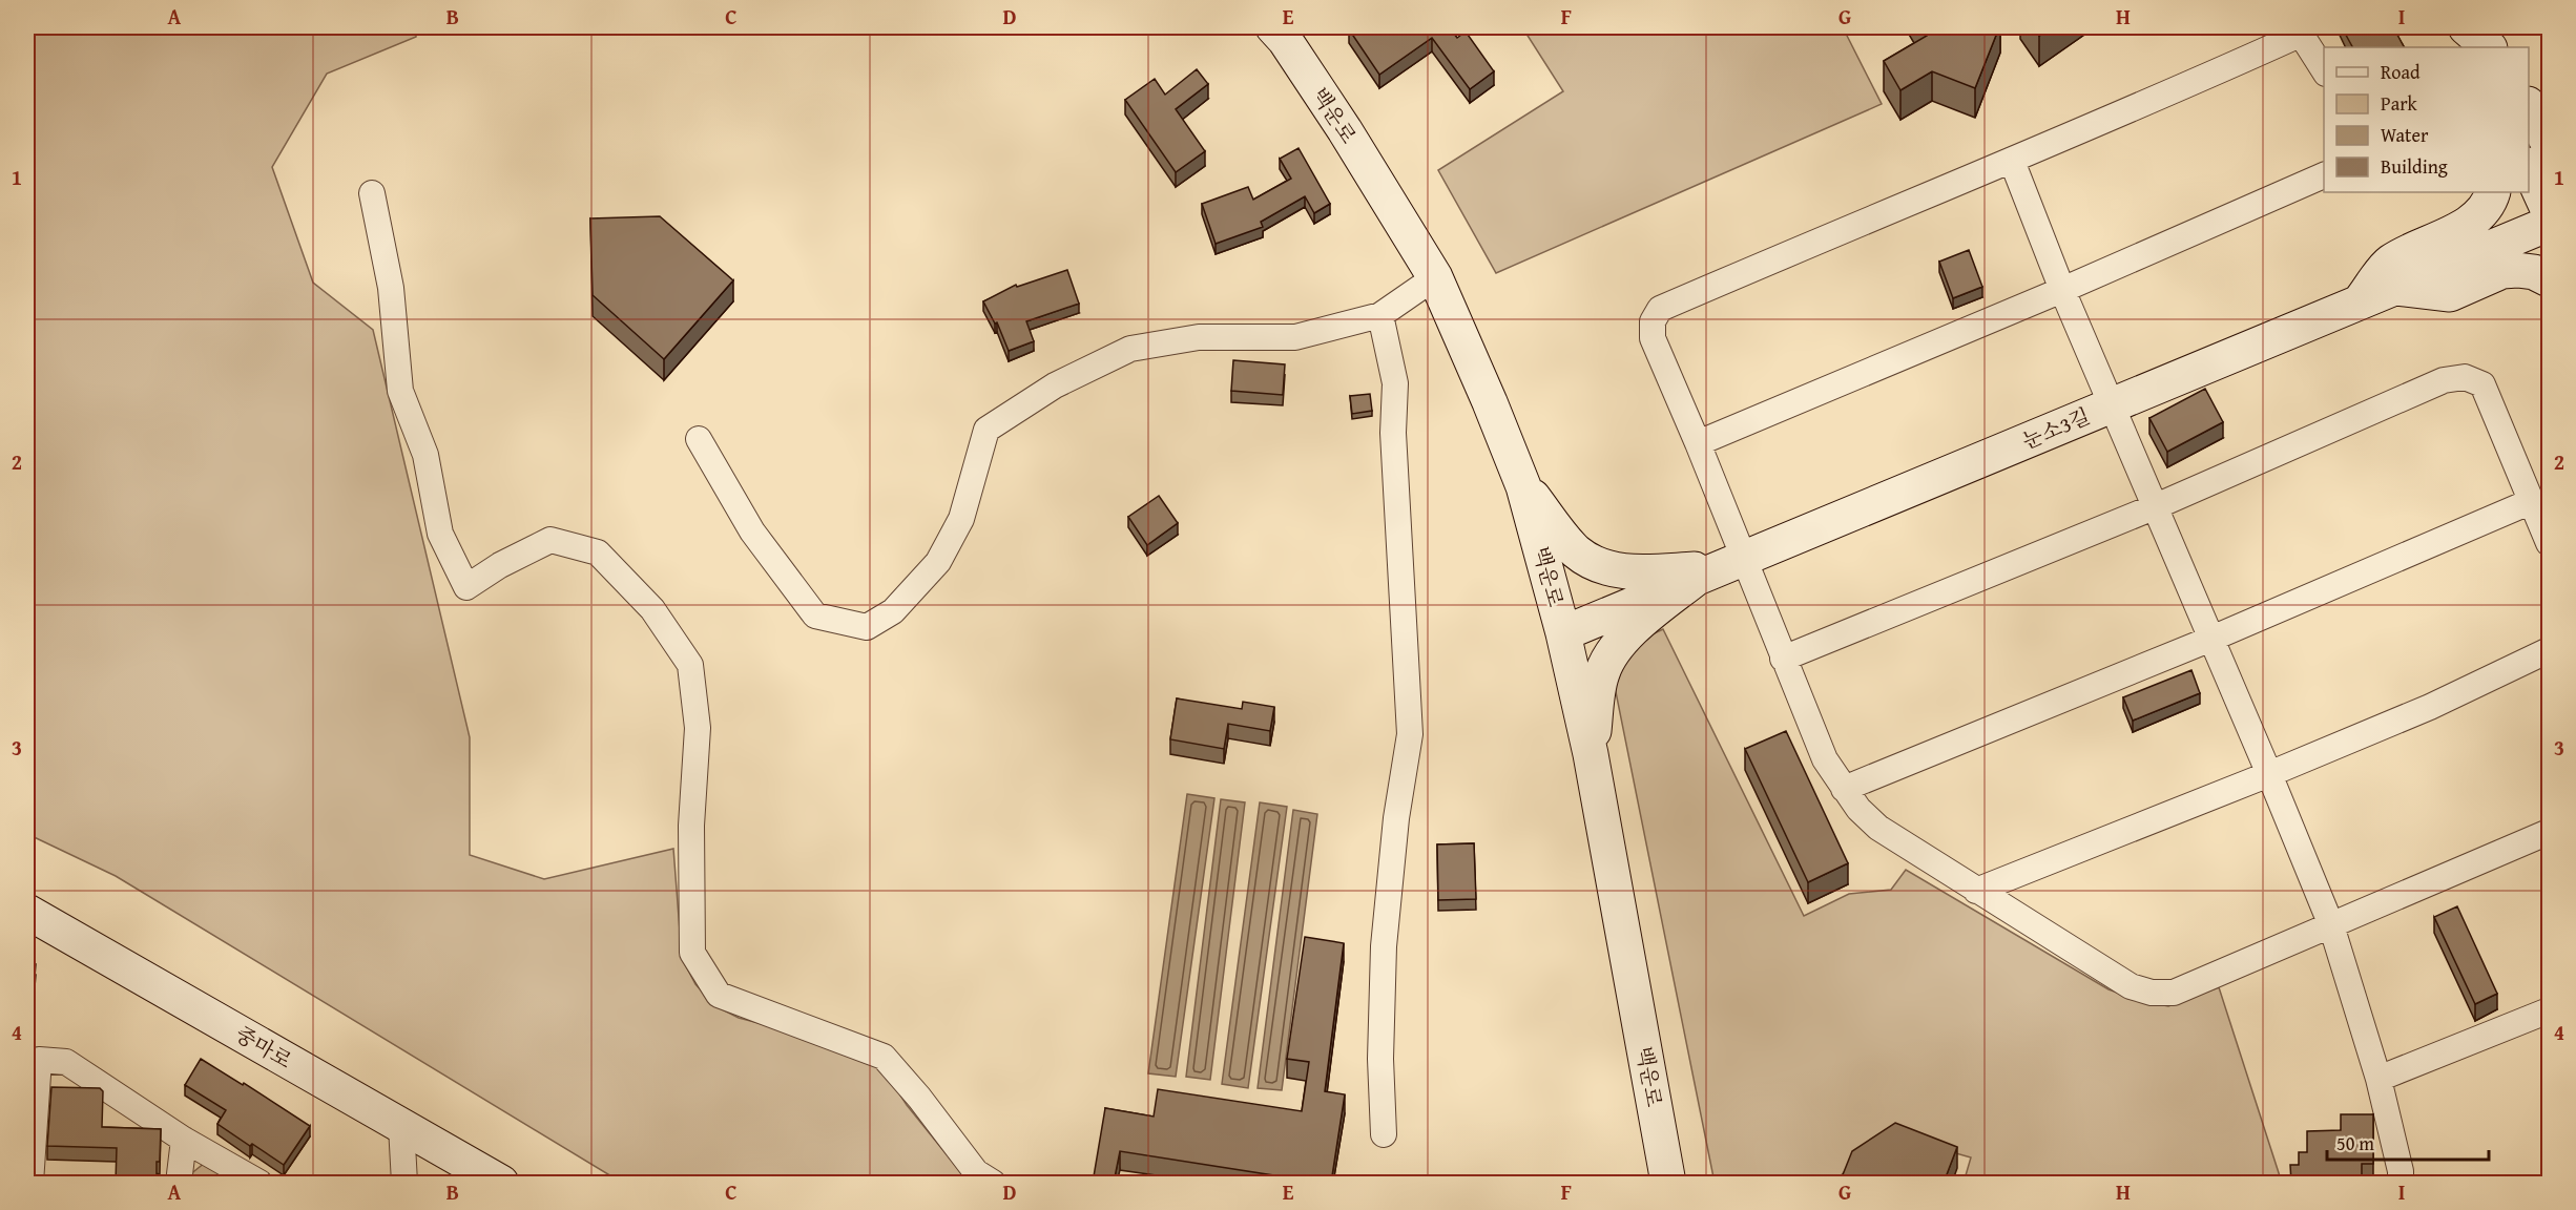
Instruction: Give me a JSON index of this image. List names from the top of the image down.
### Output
{
  "streets": {
    "street": ["백운로", "눈소3길", "중마로"]
  },
  "crossings": [
    ["백운로", "눈소3길"]
  ],
  "legend": [
    "Road",
    "Park",
    "Water",
    "Building"
  ],
  "scale_bar": "50 m",
  "grid": {
    "columns": [
      "A",
      "B",
      "C",
      "D",
      "E",
      "F",
      "G",
      "H",
      "I"
    ],
    "rows": [
      "1",
      "2",
      "3",
      "4"
    ]
  }
}
